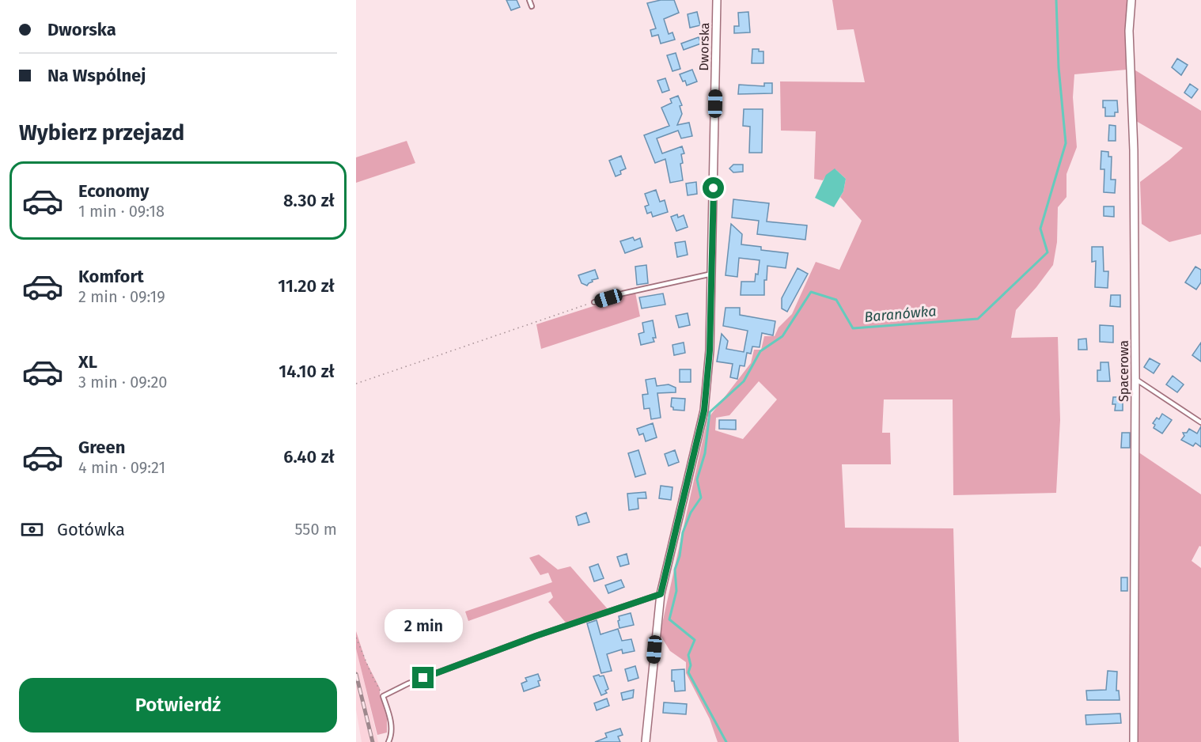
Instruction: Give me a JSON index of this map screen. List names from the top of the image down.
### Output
{
  "streets": {
    "street": ["Dworska", "Spacerowa"]
  },
  "water": ["Baranówka"],
  "page": {
    "banner": ["Dworska", "Na Wspólnej"],
    "heading": "Wybierz przejazd",
    "list": [
      {
        "name": "Economy",
        "note": "1 min · 09:18",
        "value": "8.30 zł"
      },
      {
        "name": "Komfort",
        "note": "2 min · 09:19",
        "value": "11.20 zł"
      },
      {
        "name": "XL",
        "note": "3 min · 09:20",
        "value": "14.10 zł"
      },
      {
        "name": "Green",
        "note": "4 min · 09:21",
        "value": "6.40 zł"
      }
    ],
    "pay": ["Gotówka", "550 m"],
    "bubble": "2 min",
    "buttons": "Potwierdź"
  }
}
